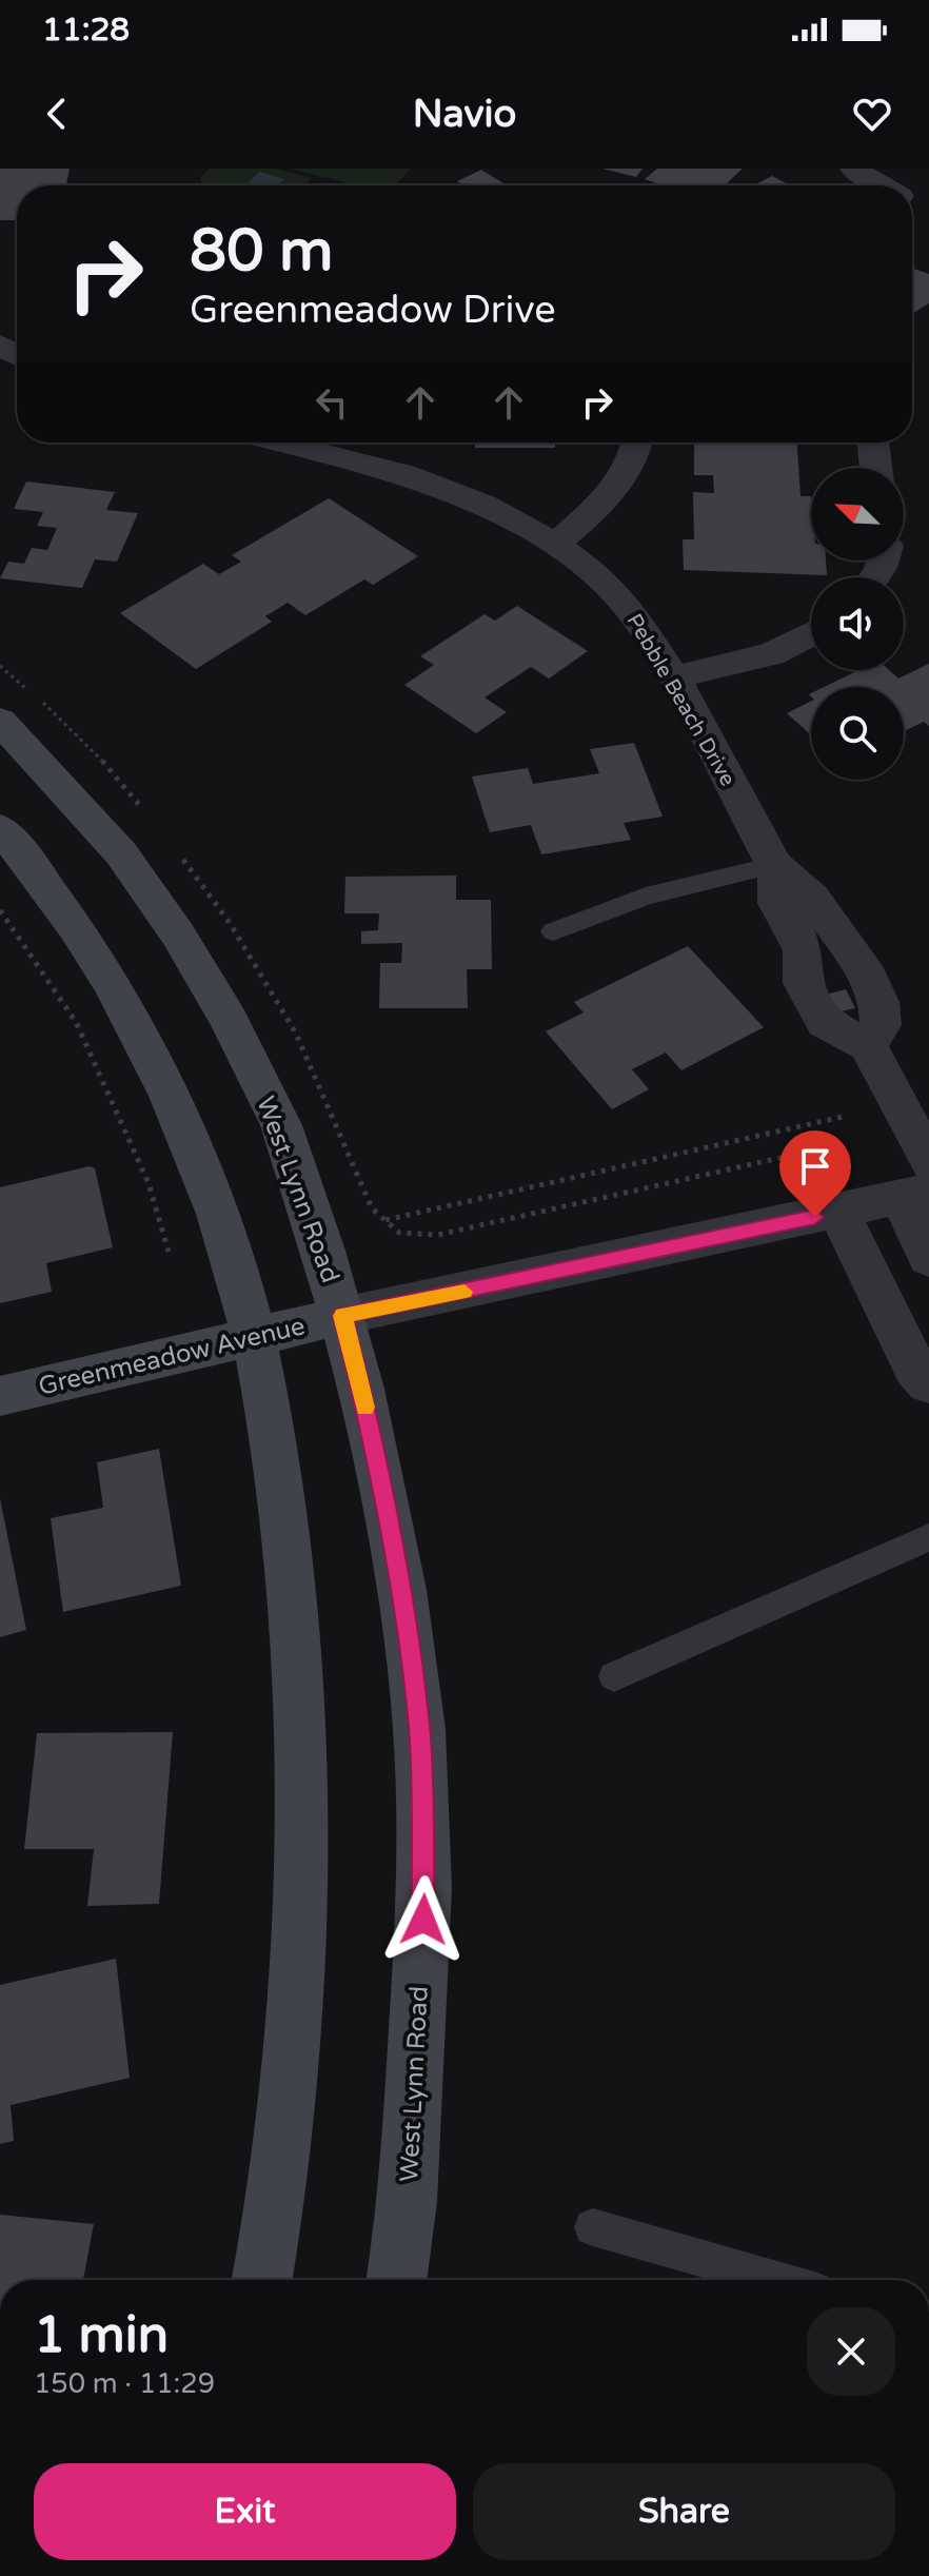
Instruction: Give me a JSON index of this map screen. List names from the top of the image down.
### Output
{
  "streets": {
    "main road": ["West Lynn Road", "Greenmeadow Avenue"],
    "street": ["Pebble Beach Drive"]
  },
  "crossings": [
    ["West Lynn Road", "Greenmeadow Avenue"]
  ],
  "north": "top left",
  "page": {
    "status": "11:28",
    "header": "Navio",
    "turn": ["80 m", "Greenmeadow Drive"],
    "heading": ["1 min", "150 m · 11:29"],
    "buttons": ["Exit", "Share"]
  }
}
